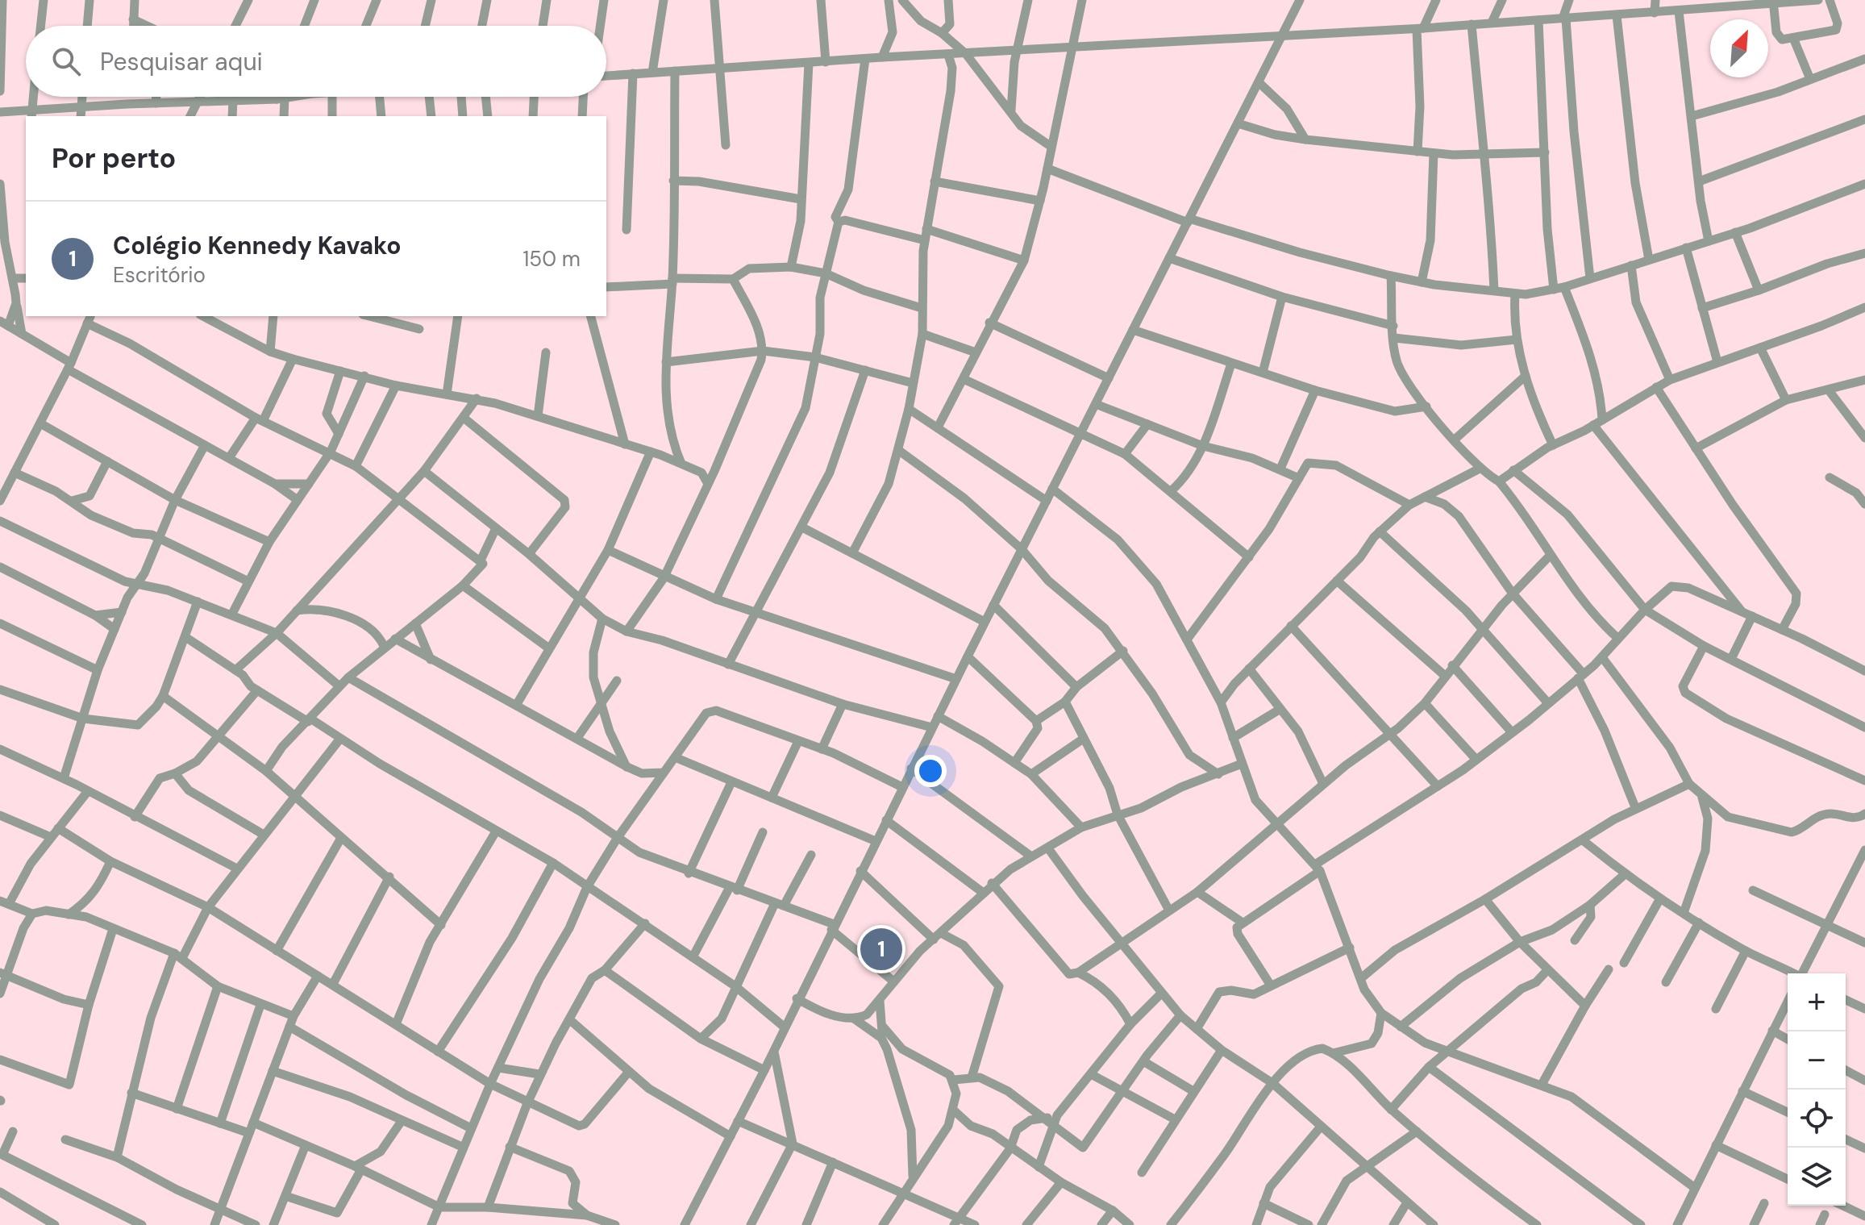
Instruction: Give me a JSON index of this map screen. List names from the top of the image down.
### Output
{
  "north": "top right",
  "page": {
    "search": "Pesquisar aqui",
    "heading": "Por perto",
    "list": [
      {
        "mark": "1",
        "name": "Colégio Kennedy Kavako",
        "note": "Escritório",
        "value": "150 m"
      }
    ],
    "pins": "1",
    "map_buttons": ["+", "−"]
  }
}
